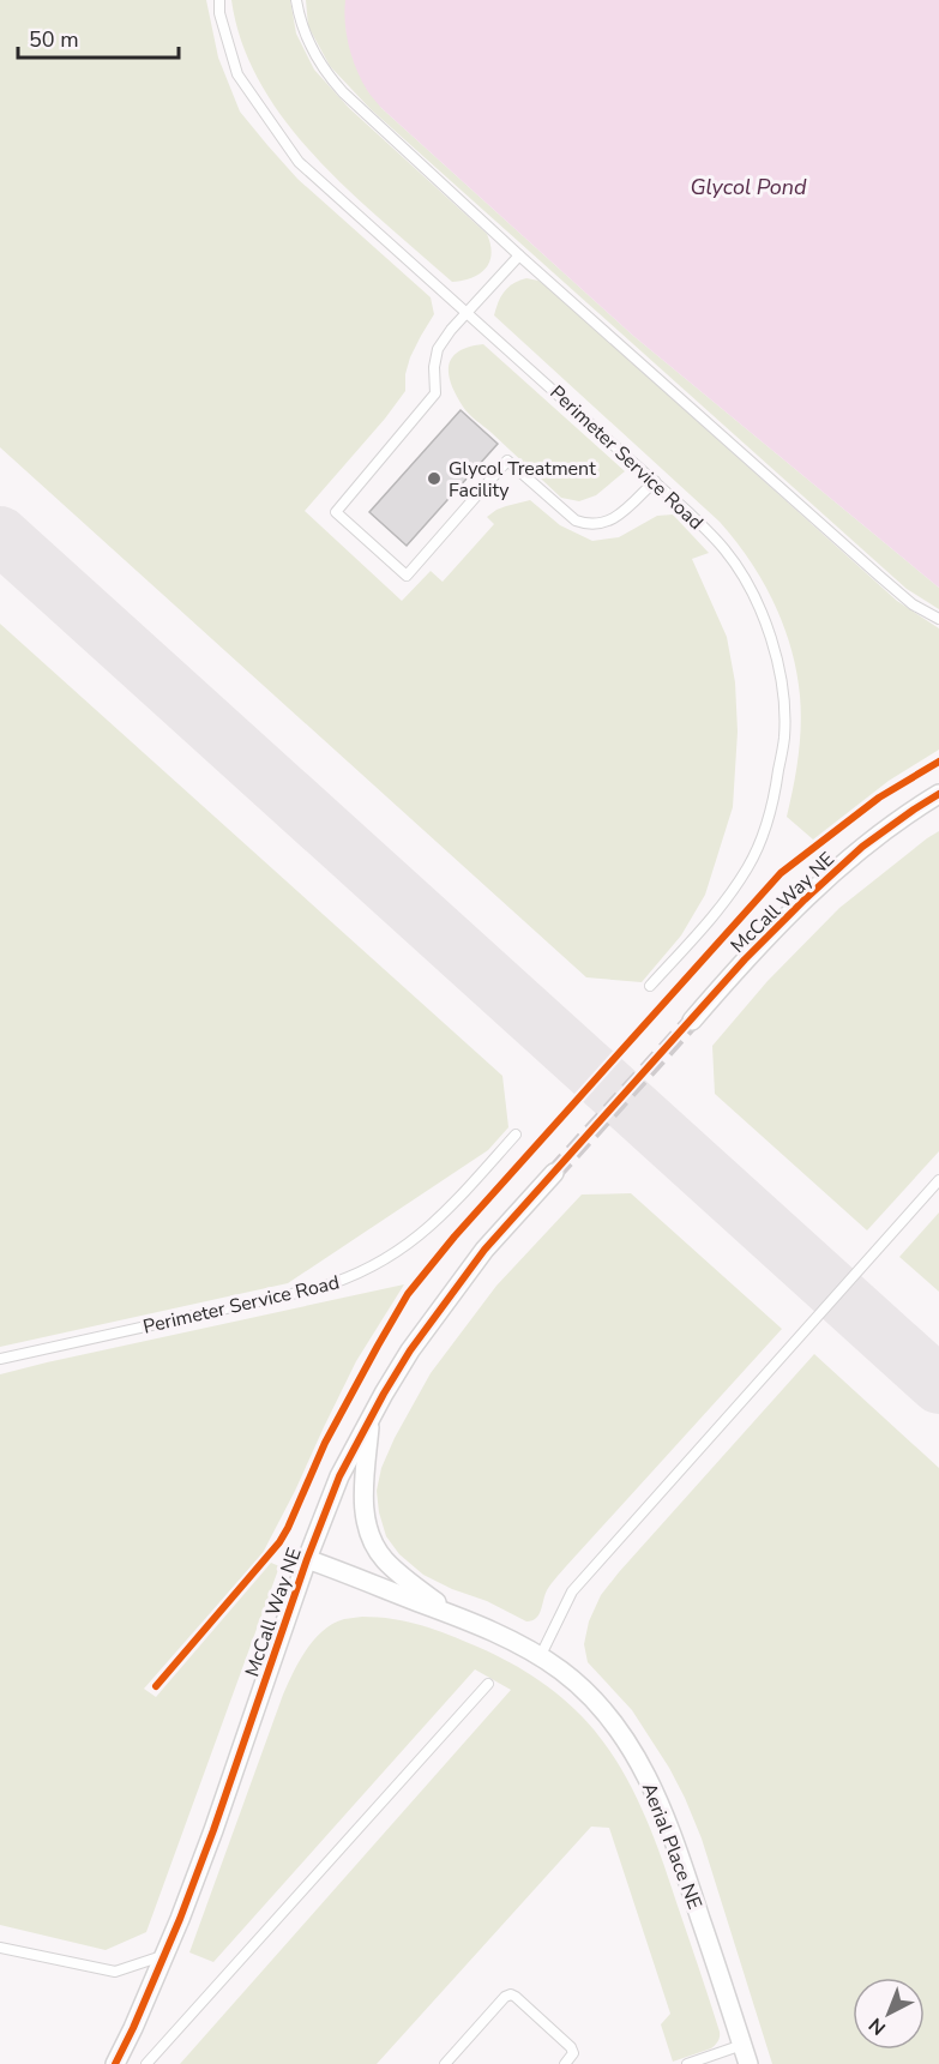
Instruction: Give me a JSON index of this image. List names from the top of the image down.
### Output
{
  "streets": {
    "street": ["McCall Way NE", "Aerial Place NE"],
    "lane": ["Perimeter Service Road"]
  },
  "crossings": [
    ["McCall Way NE", "Aerial Place NE"]
  ],
  "water": ["Glycol Pond"],
  "places": ["Glycol Treatment Facility"],
  "scale_bar": "50 m",
  "north": "bottom left"
}
